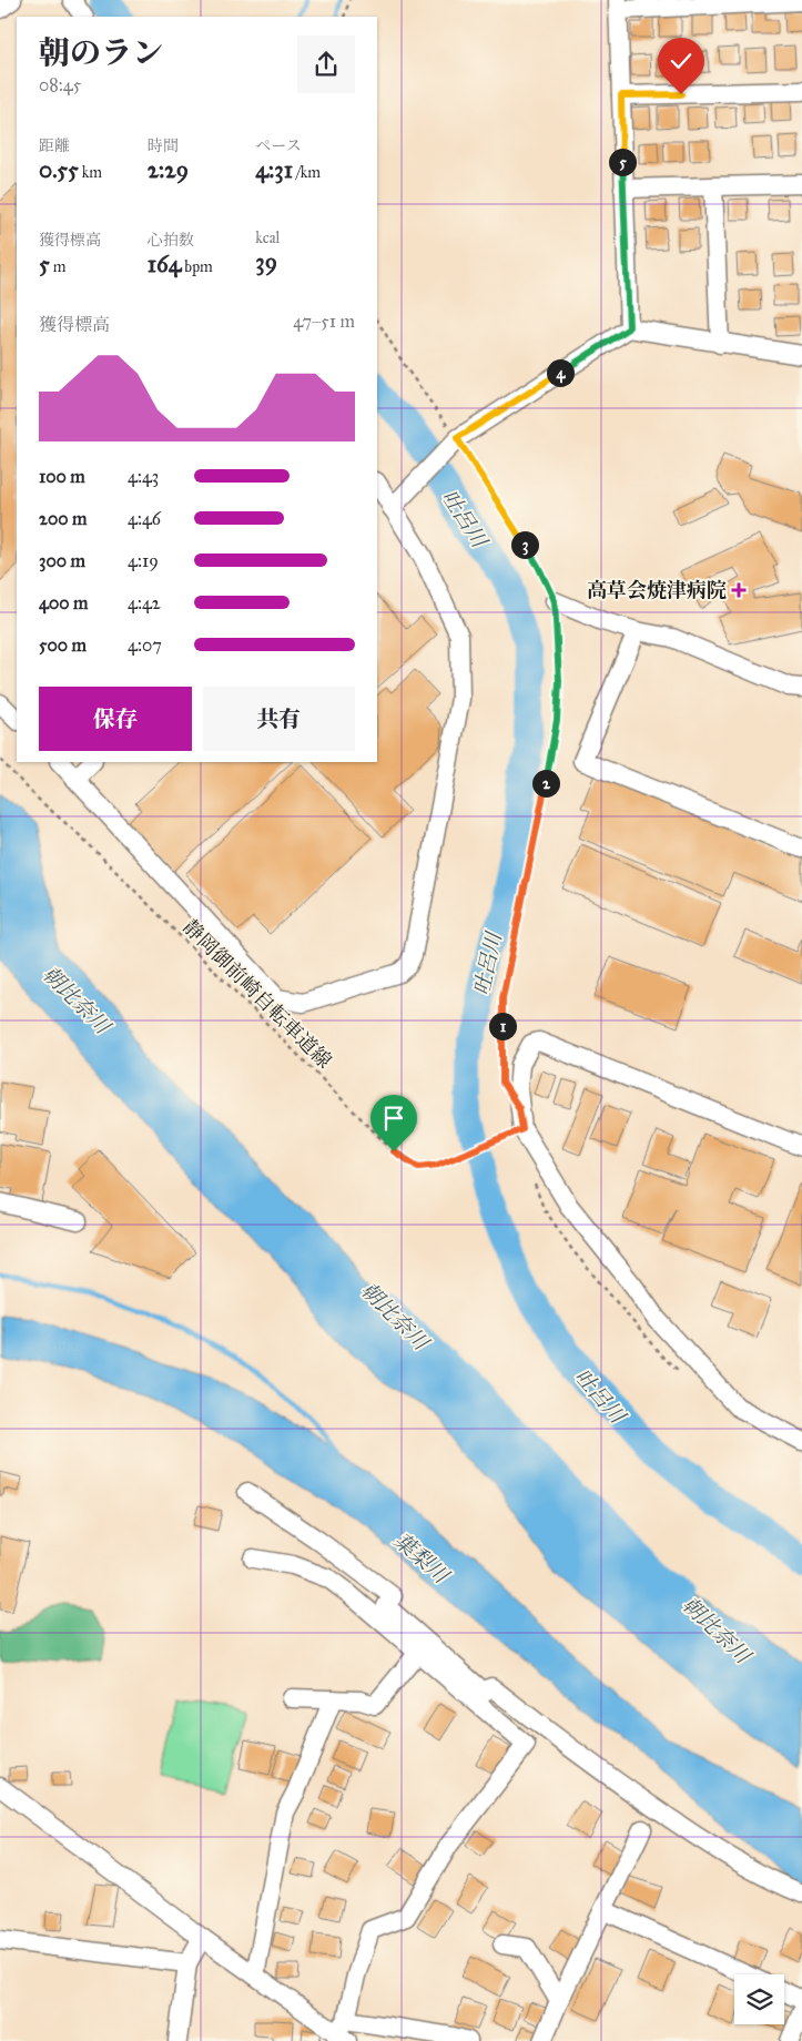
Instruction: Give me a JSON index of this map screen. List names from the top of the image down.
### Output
{
  "streets": {
    "path": ["静岡御前崎自転車道線"]
  },
  "water": ["吐呂川", "朝比奈川", "葉梨川"],
  "places": {
    "health": ["高草会焼津病院"]
  },
  "page": {
    "heading": ["朝のラン", "08:45"],
    "stats": [
      ["距離", "0.55 km"],
      ["時間", "2:29"],
      ["ペース", "4:31 /km"],
      ["獲得標高", "5 m"],
      ["心拍数", "164 bpm"],
      ["kcal", "39"]
    ],
    "pins": [
      "5",
      "4",
      "3",
      "2",
      "1"
    ],
    "chart": ["獲得標高", "47–51 m"],
    "list": [
      {
        "name": "100 m",
        "note": "4:43"
      },
      {
        "name": "200 m",
        "note": "4:46"
      },
      {
        "name": "300 m",
        "note": "4:19"
      },
      {
        "name": "400 m",
        "note": "4:42"
      },
      {
        "name": "500 m",
        "note": "4:07"
      }
    ],
    "buttons": ["保存", "共有"]
  }
}
